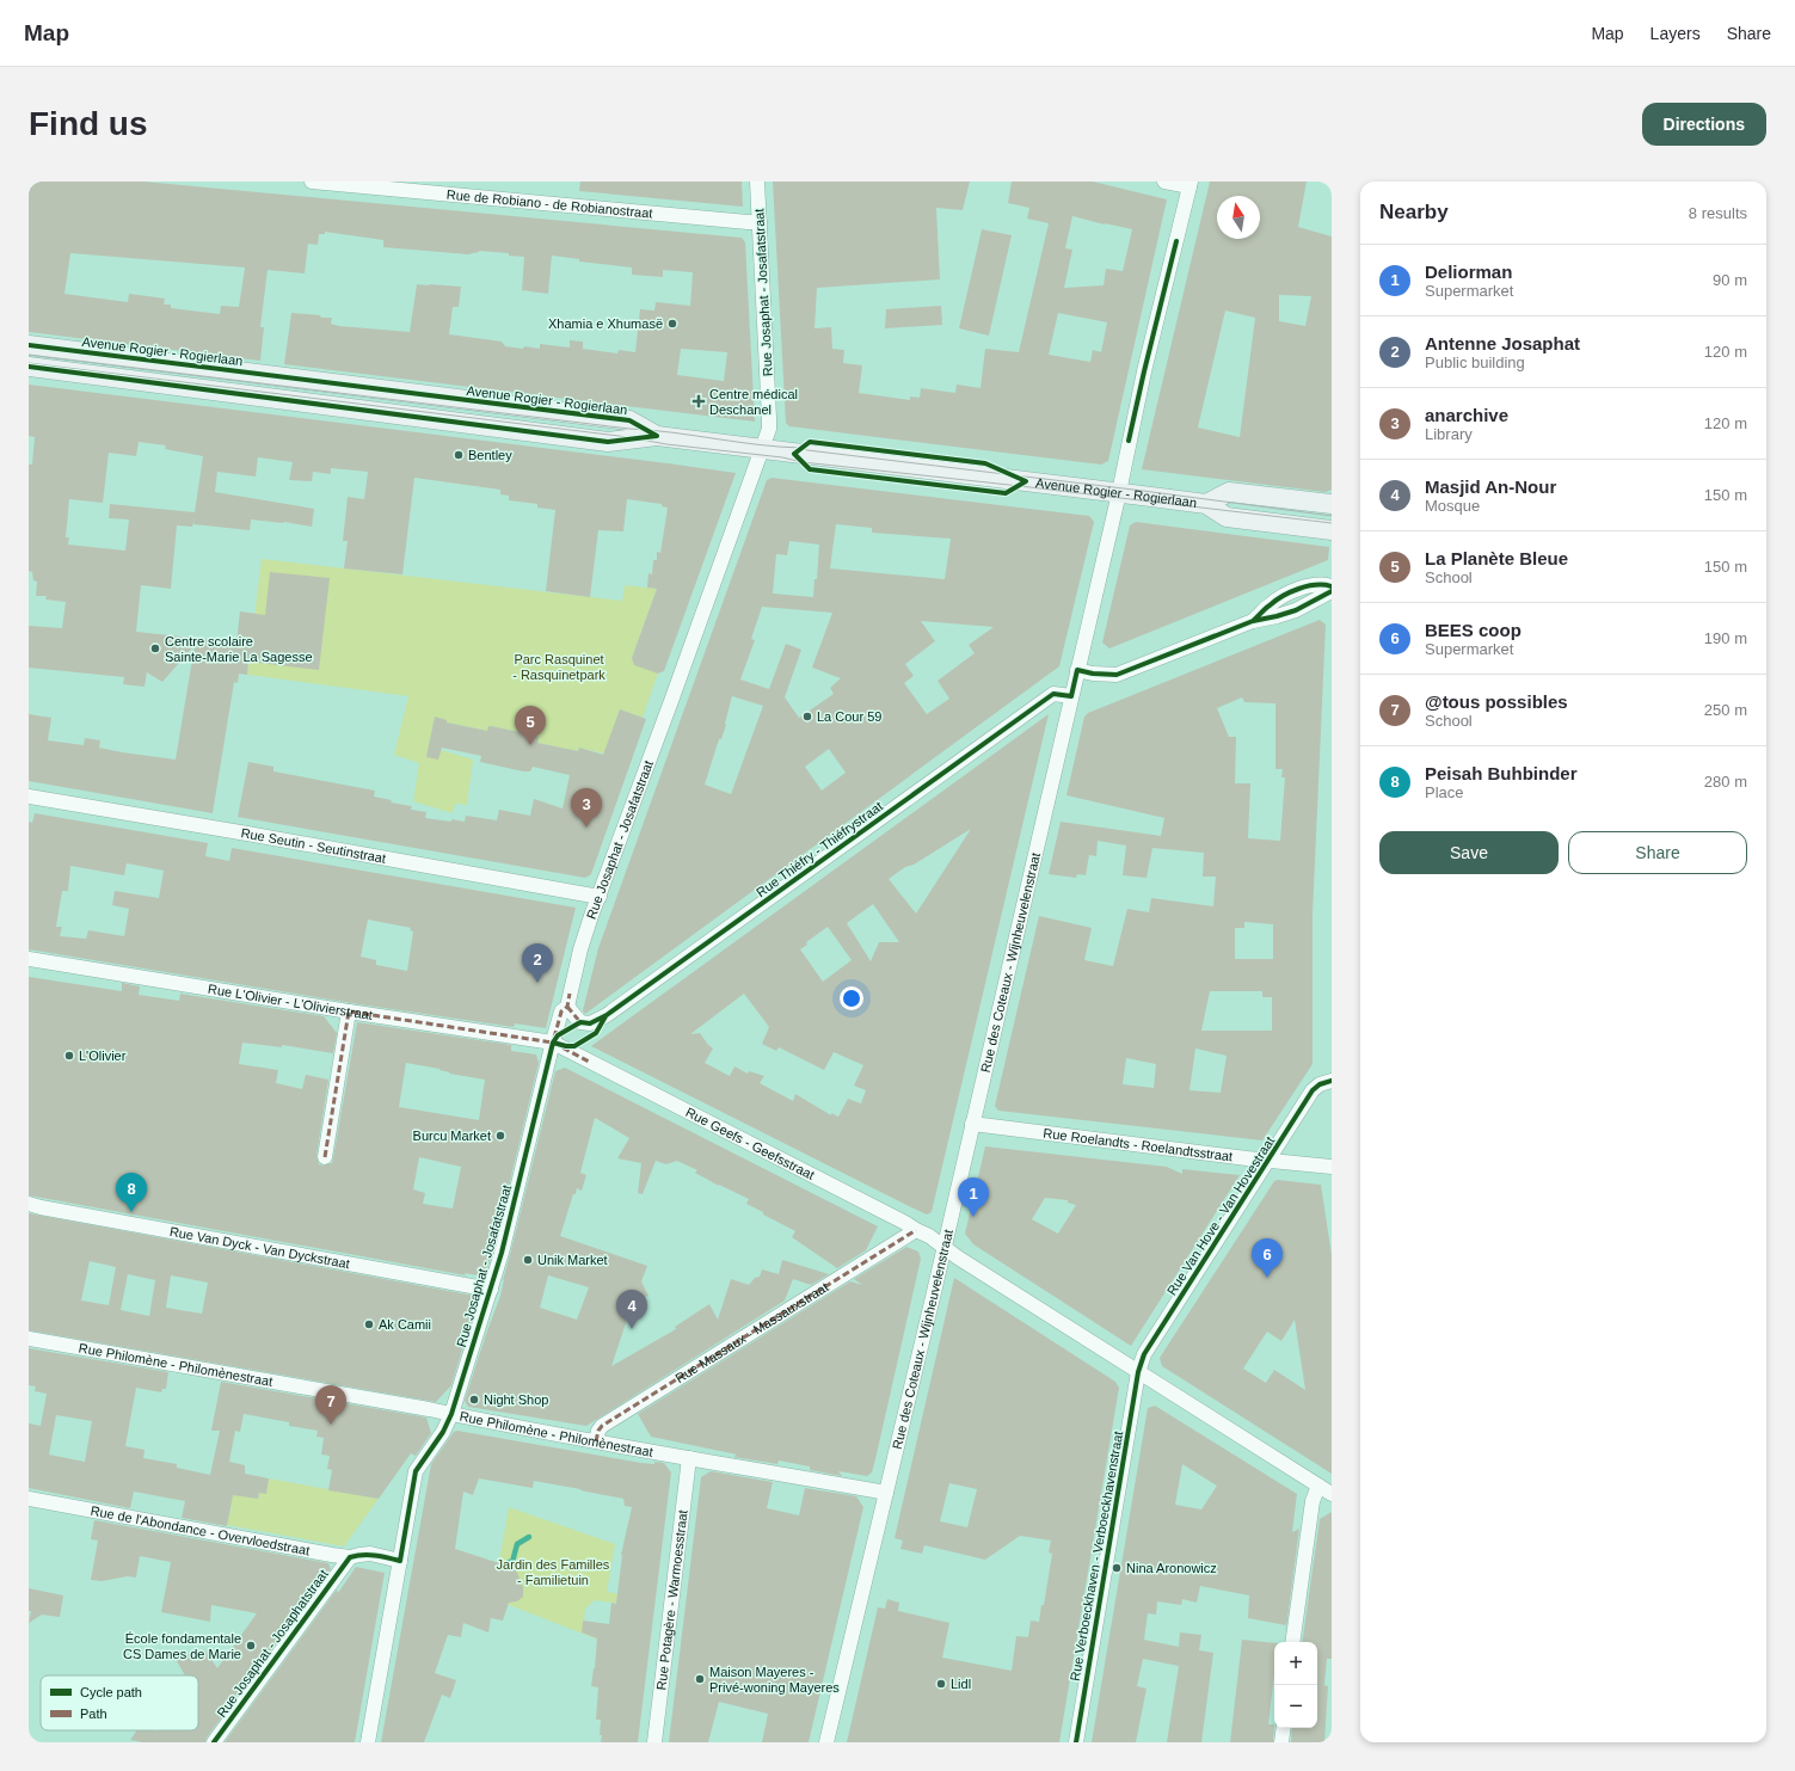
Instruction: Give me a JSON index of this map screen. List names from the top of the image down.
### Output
{
  "streets": {
    "street": [
      "Rue de Robiano - de Robianostraat",
      "Rue Josaphat - Josafatstraat",
      "Avenue Rogier - Rogierlaan",
      "Rue Seutin - Seutinstraat",
      "Rue Thiéfry - Thiéfrystraat",
      "Rue des Coteaux - Wijnheuvelenstraat",
      "Rue L'Olivier - L'Olivierstraat",
      "Rue Geefs - Geefsstraat",
      "Rue Roelandts - Roelandtsstraat",
      "Rue Van Hove - Van Hovestraat",
      "Rue Van Dyck - Van Dyckstraat",
      "Rue Massaux - Massauxstraat",
      "Rue Philomène - Philomènestraat",
      "Rue de l'Abondance - Overvloedstraat",
      "Rue Verboeckhaven - Verboeckhavenstraat",
      "Rue Potagère - Warmoesstraat",
      "Rue Josaphat - Josaphatstraat"
    ]
  },
  "crossings": [
    ["Rue de Robiano - de Robianostraat", "Rue Josaphat - Josafatstraat"],
    ["Rue Josaphat - Josafatstraat", "Avenue Rogier - Rogierlaan"],
    ["Rue Josaphat - Josafatstraat", "Rue Seutin - Seutinstraat"],
    ["Rue Josaphat - Josafatstraat", "Rue Thiéfry - Thiéfrystraat"],
    ["Rue Josaphat - Josafatstraat", "Rue L'Olivier - L'Olivierstraat"],
    ["Rue Josaphat - Josafatstraat", "Rue Geefs - Geefsstraat"],
    ["Rue Josaphat - Josafatstraat", "Rue Van Dyck - Van Dyckstraat"],
    ["Rue Josaphat - Josafatstraat", "Rue Philomène - Philomènestraat"],
    ["Rue Josaphat - Josafatstraat", "Rue de l'Abondance - Overvloedstraat"],
    ["Avenue Rogier - Rogierlaan", "Rue des Coteaux - Wijnheuvelenstraat"],
    ["Rue Thiéfry - Thiéfrystraat", "Rue des Coteaux - Wijnheuvelenstraat"],
    ["Rue des Coteaux - Wijnheuvelenstraat", "Rue Geefs - Geefsstraat"],
    ["Rue des Coteaux - Wijnheuvelenstraat", "Rue Roelandts - Roelandtsstraat"],
    ["Rue des Coteaux - Wijnheuvelenstraat", "Rue Philomène - Philomènestraat"],
    ["Rue L'Olivier - L'Olivierstraat", "Rue Geefs - Geefsstraat"],
    ["Rue Geefs - Geefsstraat", "Rue Van Hove - Van Hovestraat"],
    ["Rue Geefs - Geefsstraat", "Rue Massaux - Massauxstraat"],
    ["Rue Geefs - Geefsstraat", "Rue Verboeckhaven - Verboeckhavenstraat"],
    ["Rue Roelandts - Roelandtsstraat", "Rue Van Hove - Van Hovestraat"],
    ["Rue Van Hove - Van Hovestraat", "Rue Verboeckhaven - Verboeckhavenstraat"],
    ["Rue Massaux - Massauxstraat", "Rue Philomène - Philomènestraat"],
    ["Rue Philomène - Philomènestraat", "Rue Potagère - Warmoesstraat"],
    ["Rue de l'Abondance - Overvloedstraat", "Rue Josaphat - Josaphatstraat"]
  ],
  "parks": ["Parc Rasquinet - Rasquinetpark", "Jardin des Familles - Familietuin"],
  "places": {
    "other": [
      "Xhamia e Xhumasë",
      "Bentley",
      "Centre scolaire Sainte-Marie La Sagesse",
      "La Cour 59",
      "L'Olivier",
      "Burcu Market",
      "Unik Market",
      "Ak Camii",
      "Night Shop",
      "Nina Aronowicz",
      "École fondamentale CS Dames de Marie",
      "Maison Mayeres - Privé-woning Mayeres",
      "Lidl"
    ],
    "health": ["Centre médical Deschanel"]
  },
  "legend": ["Cycle path", "Path"],
  "north": "top",
  "page": {
    "header": "Map",
    "nav": ["Map", "Layers", "Share"],
    "buttons": [
      "Directions",
      ["Save", "Share"]
    ],
    "title": "Find us",
    "heading": ["Nearby", "8 results"],
    "list": [
      {
        "mark": "1",
        "name": "Deliorman",
        "note": "Supermarket",
        "value": "90 m"
      },
      {
        "mark": "2",
        "name": "Antenne Josaphat",
        "note": "Public building",
        "value": "120 m"
      },
      {
        "mark": "3",
        "name": "anarchive",
        "note": "Library",
        "value": "120 m"
      },
      {
        "mark": "4",
        "name": "Masjid An-Nour",
        "note": "Mosque",
        "value": "150 m"
      },
      {
        "mark": "5",
        "name": "La Planète Bleue",
        "note": "School",
        "value": "150 m"
      },
      {
        "mark": "6",
        "name": "BEES coop",
        "note": "Supermarket",
        "value": "190 m"
      },
      {
        "mark": "7",
        "name": "@tous possibles",
        "note": "School",
        "value": "250 m"
      },
      {
        "mark": "8",
        "name": "Peisah Buhbinder",
        "note": "Place",
        "value": "280 m"
      }
    ],
    "pins": [
      "5",
      "3",
      "2",
      "8",
      "1",
      "6",
      "4",
      "7"
    ],
    "map_buttons": ["+", "−"]
  }
}
